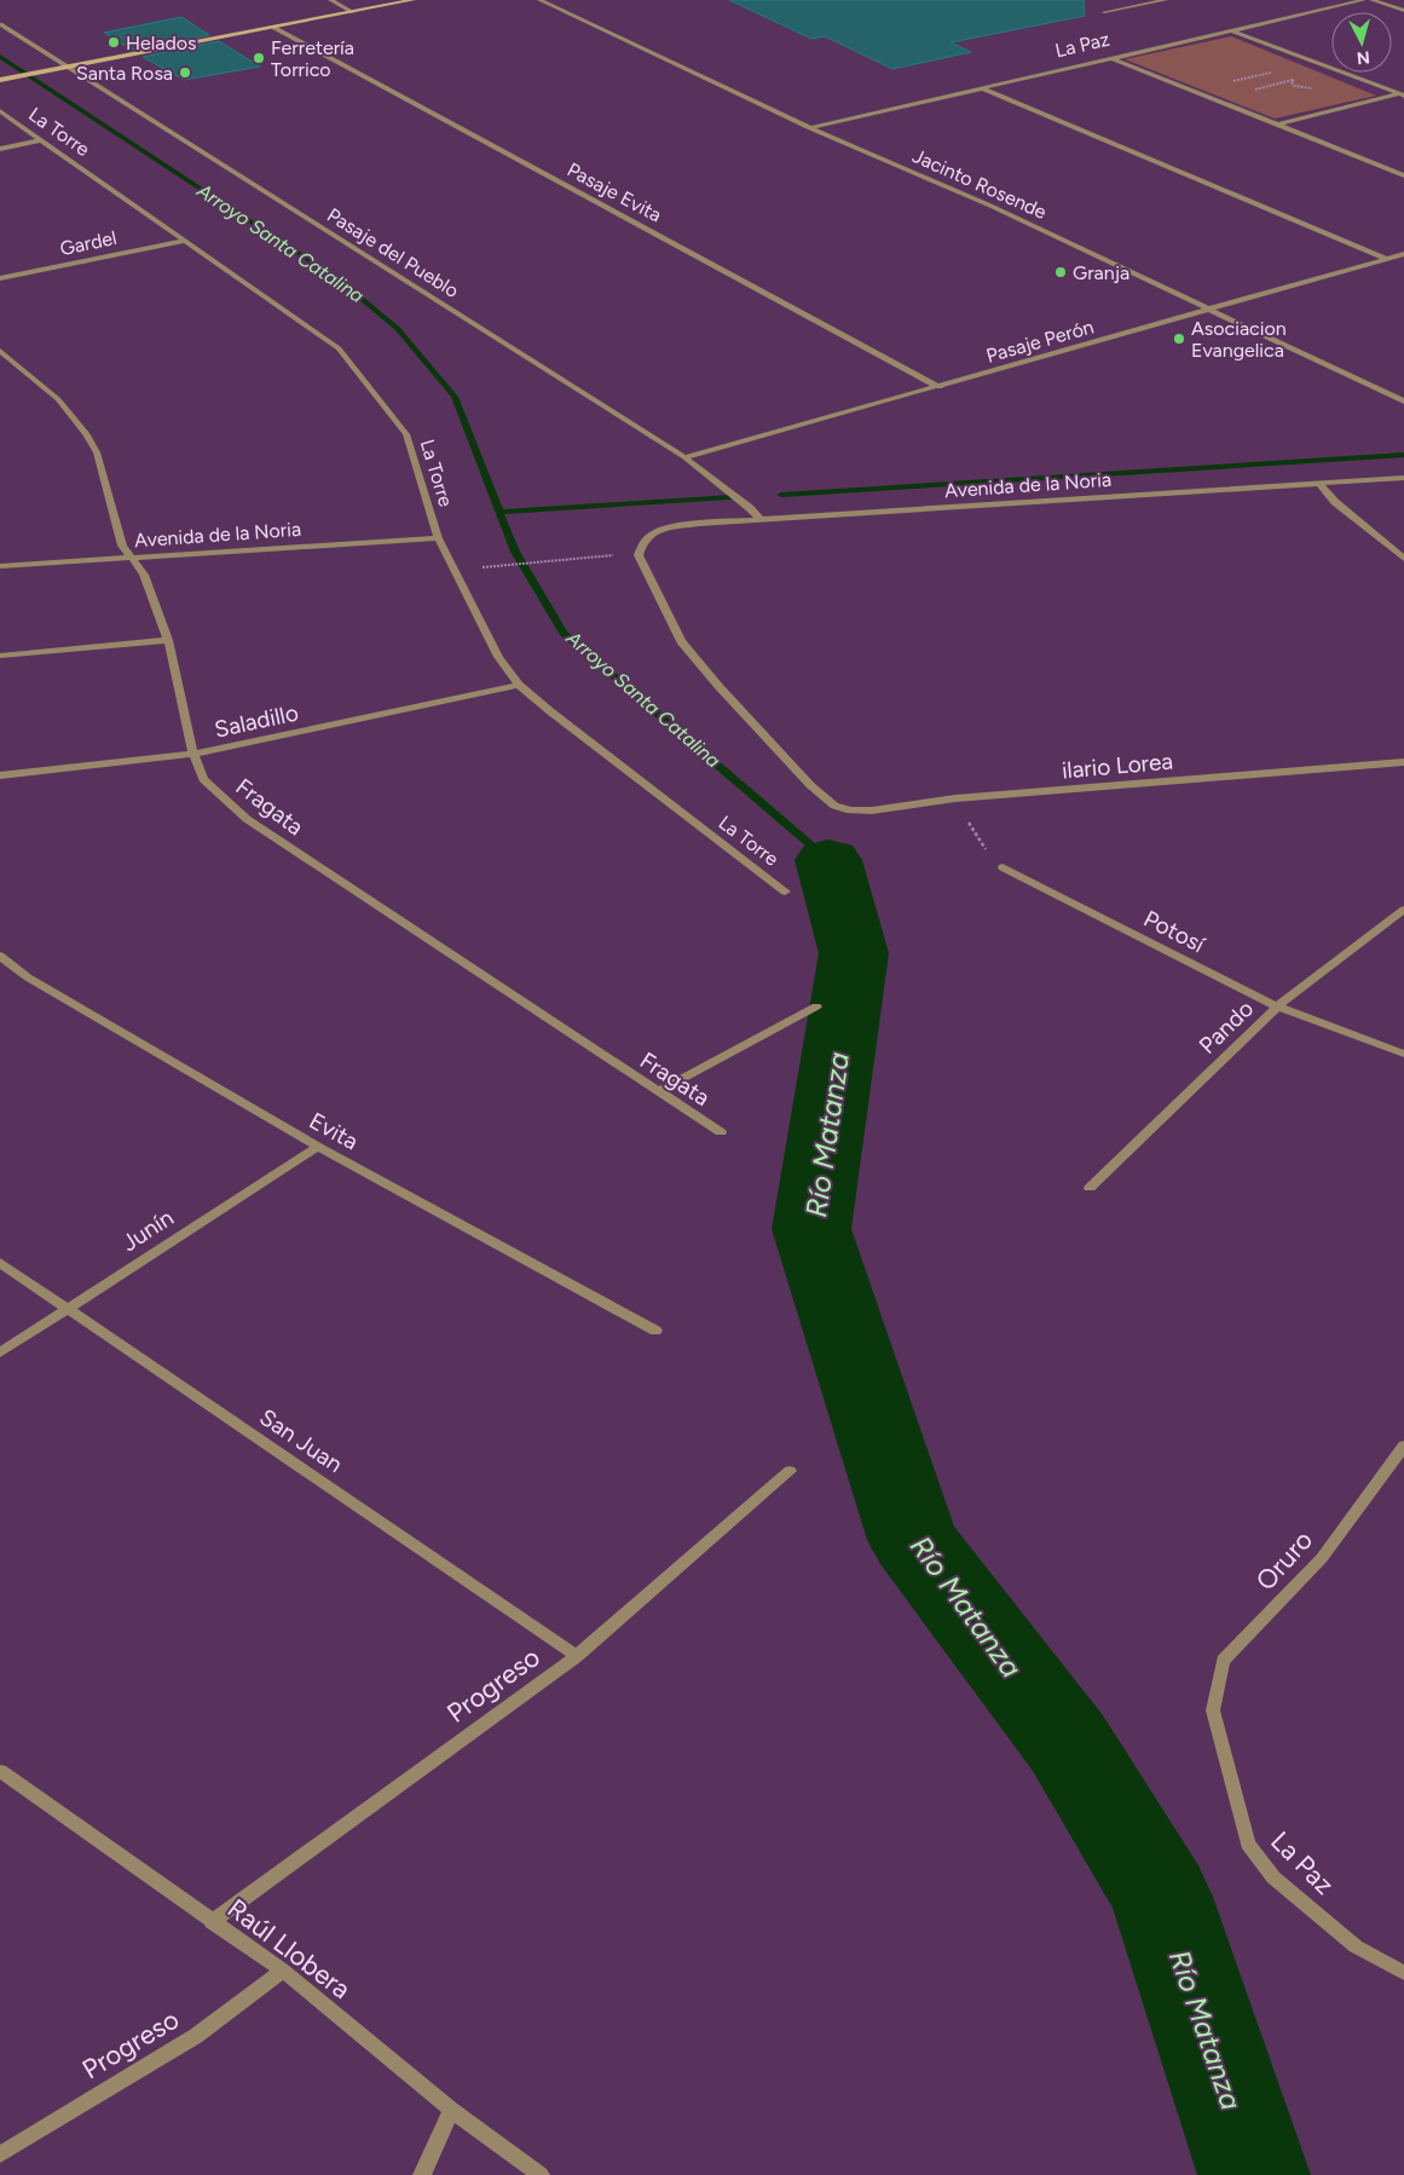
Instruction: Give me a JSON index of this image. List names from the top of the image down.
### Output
{
  "streets": {
    "street": [
      "La Paz",
      "La Torre",
      "Jacinto Rosende",
      "Pasaje Evita",
      "Gardel",
      "Pasaje del Pueblo",
      "Pasaje Perón",
      "Avenida de la Noria",
      "Saladillo",
      "ilario Lorea",
      "Fragata",
      "Potosí",
      "Pando",
      "Evita",
      "Junín",
      "San Juan",
      "Oruro",
      "Progreso",
      "Raúl Llobera"
    ]
  },
  "crossings": [
    ["La Paz", "Jacinto Rosende"],
    ["La Paz", "Oruro"],
    ["La Torre", "Gardel"],
    ["La Torre", "Avenida de la Noria"],
    ["La Torre", "Saladillo"],
    ["Jacinto Rosende", "Pasaje Perón"],
    ["Pasaje Evita", "Pasaje Perón"],
    ["Pasaje del Pueblo", "Pasaje Perón"],
    ["Pasaje del Pueblo", "Avenida de la Noria"],
    ["Avenida de la Noria", "ilario Lorea"],
    ["Avenida de la Noria", "Fragata"],
    ["Saladillo", "Fragata"],
    ["Potosí", "Pando"],
    ["Evita", "Junín"],
    ["Junín", "San Juan"],
    ["San Juan", "Progreso"],
    ["Progreso", "Raúl Llobera"]
  ],
  "water": ["Arroyo Santa Catalina", "Río Matanza"],
  "places": [
    "Helados",
    "Ferretería Torrico",
    "Santa Rosa",
    "Granja",
    "Asociacion Evangelica"
  ],
  "north": "bottom"
}
